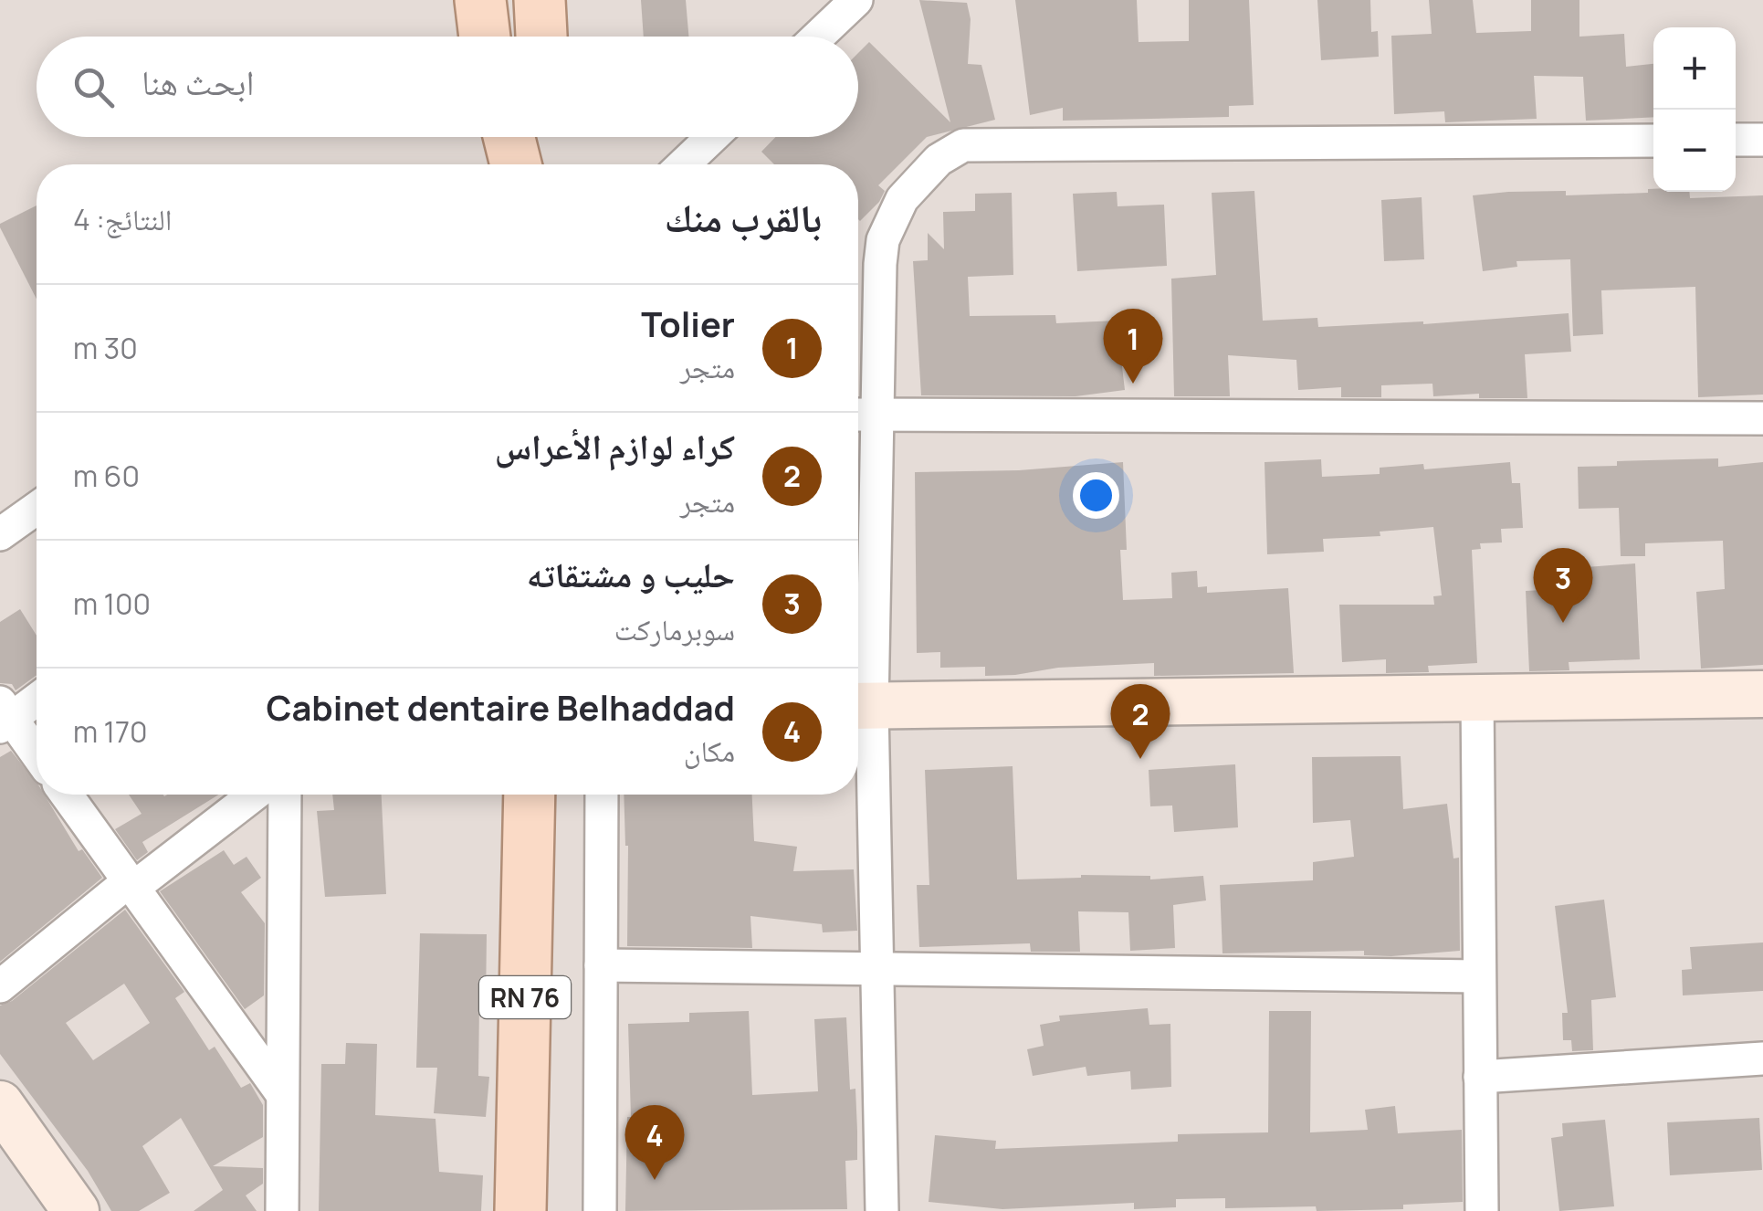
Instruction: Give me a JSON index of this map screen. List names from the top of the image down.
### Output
{
  "streets": {
    "main road": ["RN 76"]
  },
  "page": {
    "map_buttons": ["+", "−"],
    "search": "ابحث هنا",
    "heading": ["بالقرب منك", "النتائج: 4"],
    "list": [
      {
        "mark": "1",
        "name": "Tolier",
        "note": "متجر",
        "value": "30 m"
      },
      {
        "mark": "2",
        "name": "كراء لوازم الأعراس",
        "note": "متجر",
        "value": "60 m"
      },
      {
        "mark": "3",
        "name": "حليب و مشتقاته",
        "note": "سوبرماركت",
        "value": "100 m"
      },
      {
        "mark": "4",
        "name": "Cabinet dentaire Belhaddad",
        "note": "مكان",
        "value": "170 m"
      }
    ],
    "pins": [
      "1",
      "3",
      "2",
      "4"
    ]
  }
}
